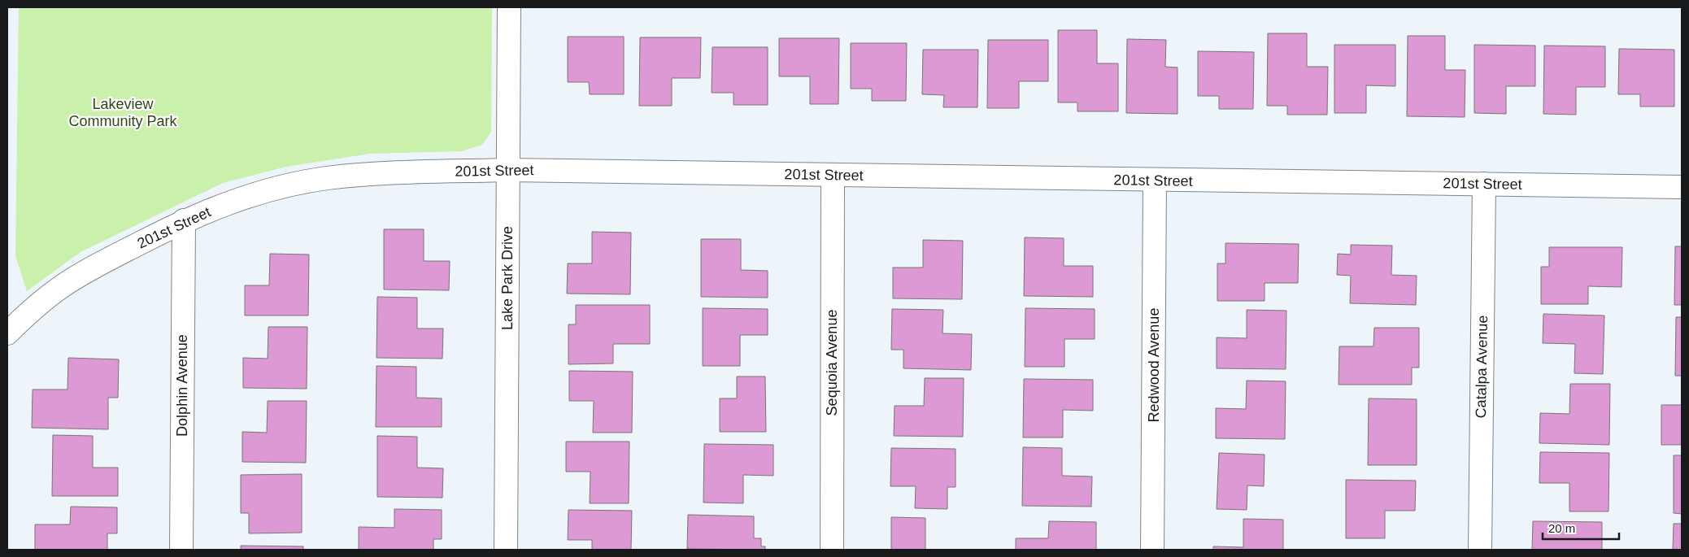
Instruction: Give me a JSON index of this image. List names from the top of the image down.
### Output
{
  "streets": {
    "street": [
      "201st Street",
      "Lake Park Drive",
      "Sequoia Avenue",
      "Redwood Avenue",
      "Catalpa Avenue",
      "Dolphin Avenue"
    ]
  },
  "crossings": [
    ["201st Street", "Lake Park Drive"],
    ["201st Street", "Sequoia Avenue"],
    ["201st Street", "Redwood Avenue"],
    ["201st Street", "Catalpa Avenue"],
    ["201st Street", "Dolphin Avenue"]
  ],
  "parks": ["Lakeview Community Park"],
  "scale_bar": "20 m"
}
